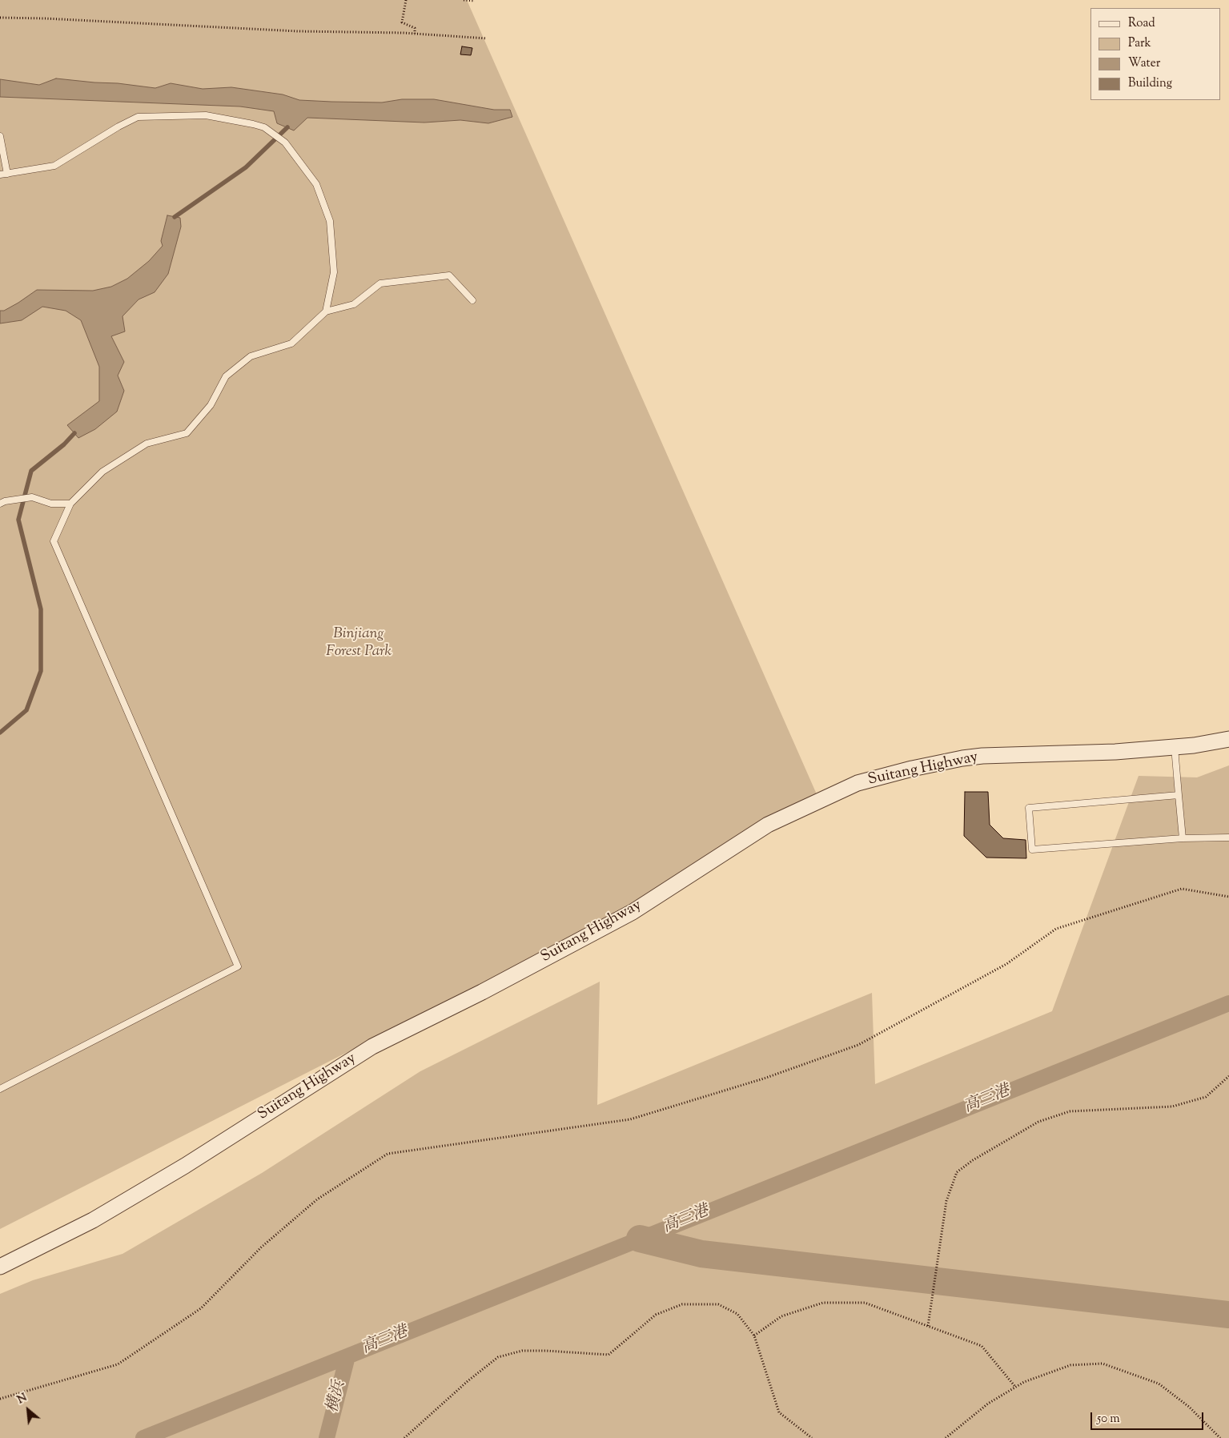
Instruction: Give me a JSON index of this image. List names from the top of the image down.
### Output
{
  "streets": {
    "street": ["Suitang Highway"]
  },
  "water": ["高三港", "横浜"],
  "parks": ["Binjiang Forest Park"],
  "legend": [
    "Road",
    "Park",
    "Water",
    "Building"
  ],
  "scale_bar": "50 m",
  "north": "top left"
}
